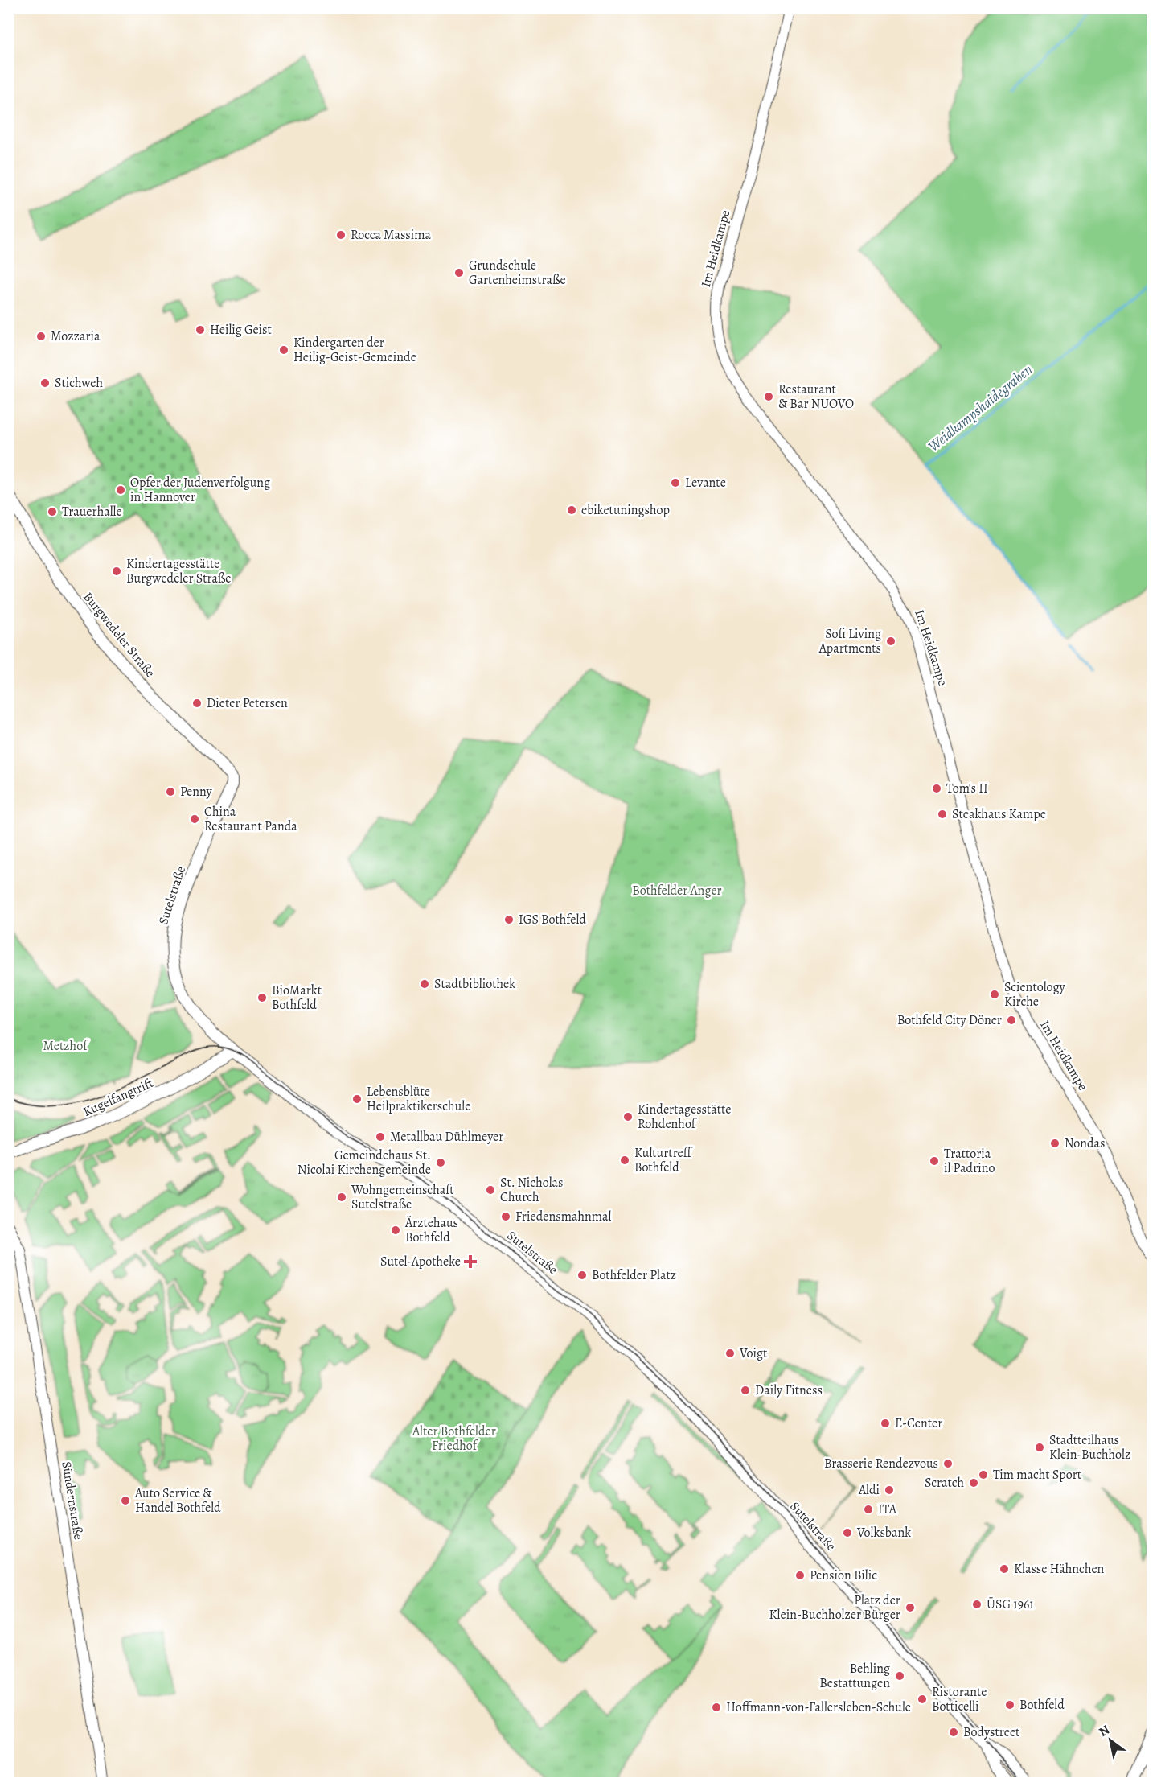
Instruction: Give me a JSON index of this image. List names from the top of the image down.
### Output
{
  "streets": {
    "main road": ["Burgwedeler Straße", "Sutelstraße", "Kugelfangtrift"],
    "street": ["Im Heidkampe", "Sündernstraße"]
  },
  "crossings": [
    ["Burgwedeler Straße", "Sutelstraße"],
    ["Sutelstraße", "Kugelfangtrift"]
  ],
  "water": ["Weidkampshaidegraben"],
  "parks": ["Bothfelder Anger", "Metzhof", "Alter Bothfelder Friedhof"],
  "places": {
    "other": [
      "Rocca Massima",
      "Grundschule Gartenheimstraße",
      "Heilig Geist",
      "Mozzaria",
      "Kindergarten der Heilig-Geist-Gemeinde",
      "Stichweh",
      "Restaurant & Bar NUOVO",
      "Levante",
      "Opfer der Judenverfolgung in Hannover",
      "ebiketuningshop",
      "Trauerhalle",
      "Kindertagesstätte Burgwedeler Straße",
      "Sofi Living Apartments",
      "Dieter Petersen",
      "Tom's II",
      "Penny",
      "Steakhaus Kampe",
      "China Restaurant Panda",
      "IGS Bothfeld",
      "Stadtbibliothek",
      "Scientology Kirche",
      "BioMarkt Bothfeld",
      "Bothfeld City Döner",
      "Lebensblüte Heilpraktikerschule",
      "Kindertagesstätte Rohdenhof",
      "Metallbau Dühlmeyer",
      "Nondas",
      "Kulturtreff Bothfeld",
      "Trattoria il Padrino",
      "Gemeindehaus St. Nicolai Kirchengemeinde",
      "St. Nicholas Church",
      "Wohngemeinschaft Sutelstraße",
      "Friedensmahnmal",
      "Ärztehaus Bothfeld",
      "Bothfelder Platz",
      "Voigt",
      "Daily Fitness",
      "E-Center",
      "Stadtteilhaus Klein-Buchholz",
      "Brasserie Rendezvous",
      "Tim macht Sport",
      "Scratch",
      "Aldi",
      "Auto Service & Handel Bothfeld",
      "ITA",
      "Volksbank",
      "Klasse Hähnchen",
      "Pension Bilic",
      "ÜSG 1961",
      "Platz der Klein-Buchholzer Bürger",
      "Behling Bestattungen",
      "Ristorante Botticelli",
      "Bothfeld",
      "Hoffmann-von-Fallersleben-Schule",
      "Bodystreet"
    ],
    "health": ["Sutel-Apotheke"]
  },
  "north": "top left"
}
